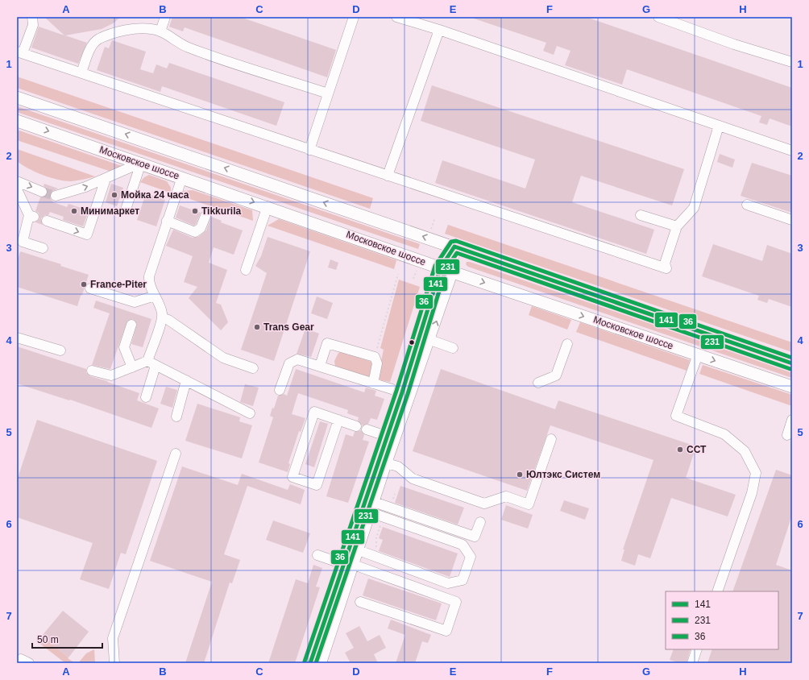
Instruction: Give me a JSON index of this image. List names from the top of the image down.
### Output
{
  "streets": {
    "main road": ["Московское шоссе"]
  },
  "places": [
    "Мойка 24 часа",
    "Минимаркет",
    "Tikkurila",
    "France-Piter",
    "Trans Gear",
    "ССТ",
    "Юлтэкс Систем"
  ],
  "lines": ["transit line 36", "transit line 141", "transit line 231"],
  "legend": ["141", "231", "36"],
  "scale_bar": "50 m",
  "grid": {
    "columns": [
      "A",
      "B",
      "C",
      "D",
      "E",
      "F",
      "G",
      "H"
    ],
    "rows": [
      "1",
      "2",
      "3",
      "4",
      "5",
      "6",
      "7"
    ]
  }
}
